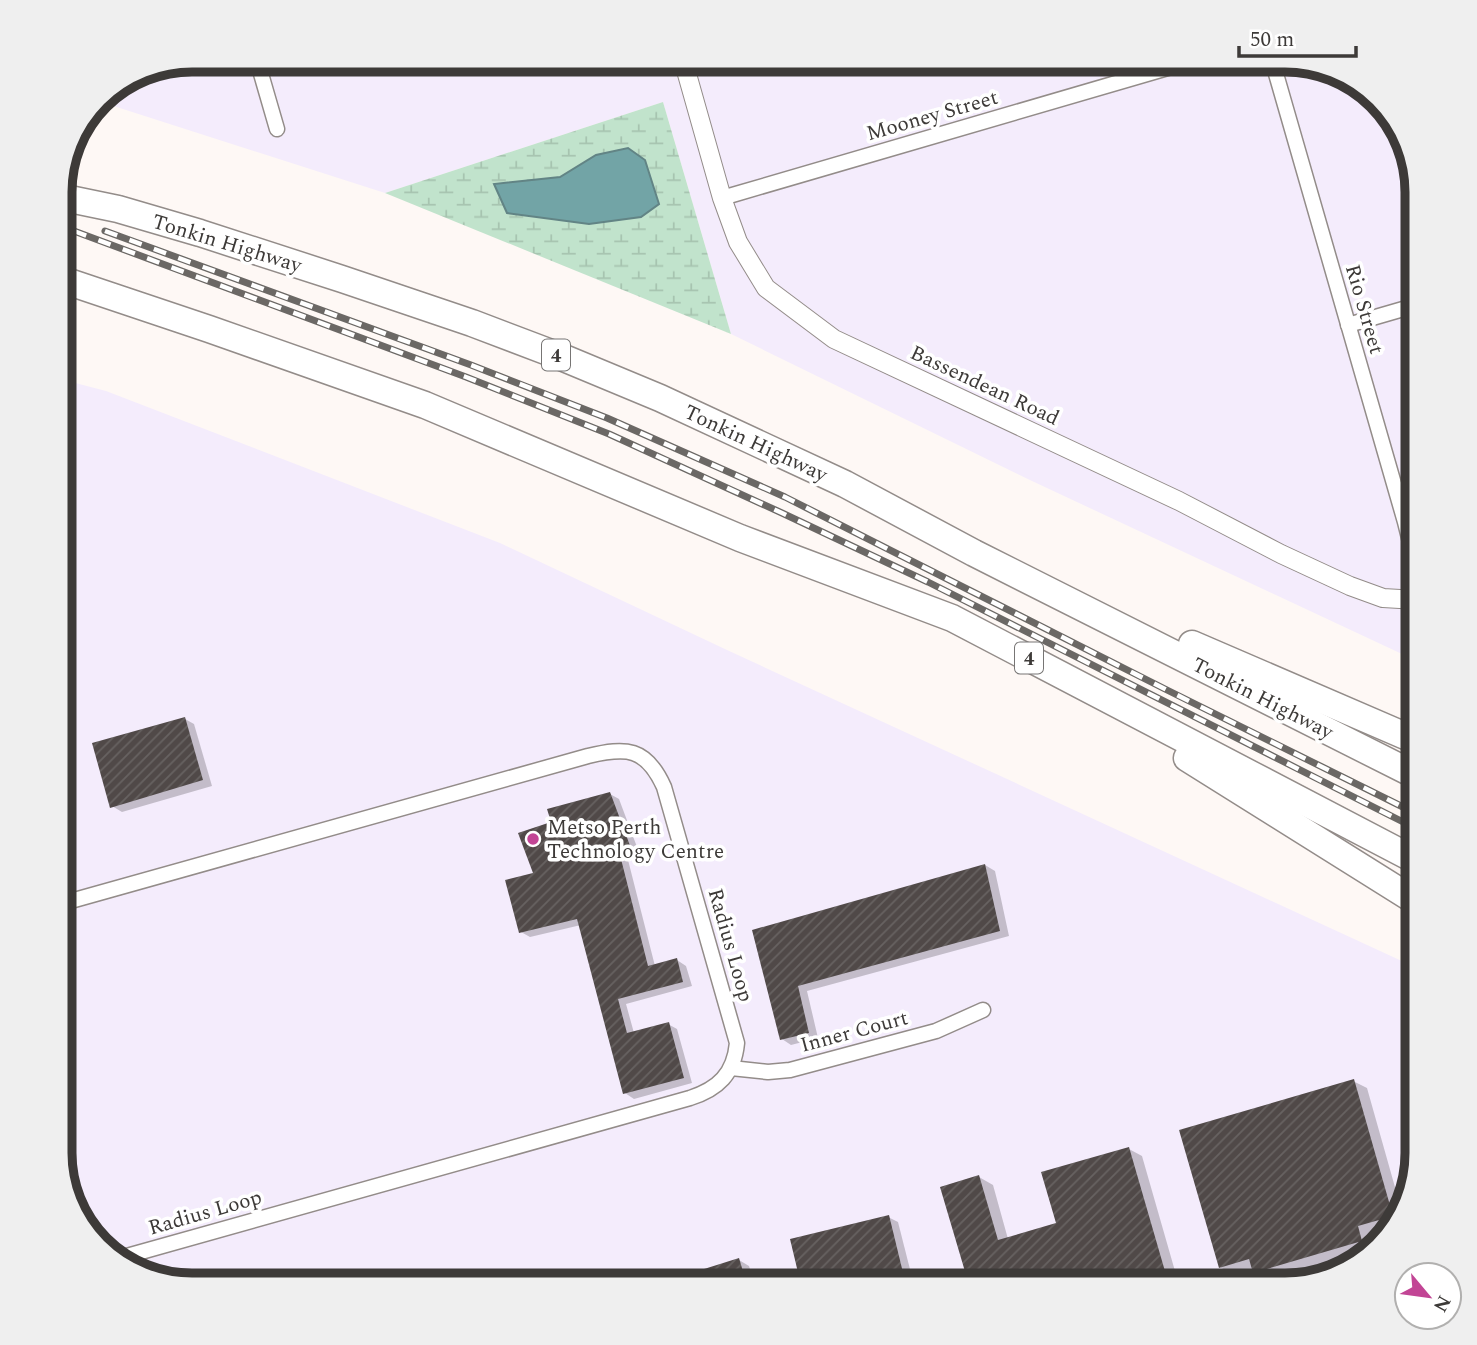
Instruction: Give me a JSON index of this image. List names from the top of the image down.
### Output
{
  "streets": {
    "highway": ["Tonkin Highway", "4"],
    "street": [
      "Mooney Street",
      "Rio Street",
      "Bassendean Road",
      "Radius Loop",
      "Inner Court"
    ]
  },
  "crossings": [
    ["Mooney Street", "Bassendean Road"],
    ["Radius Loop", "Inner Court"]
  ],
  "places": ["Metso Perth Technology Centre"],
  "scale_bar": "50 m",
  "north": "bottom right"
}
